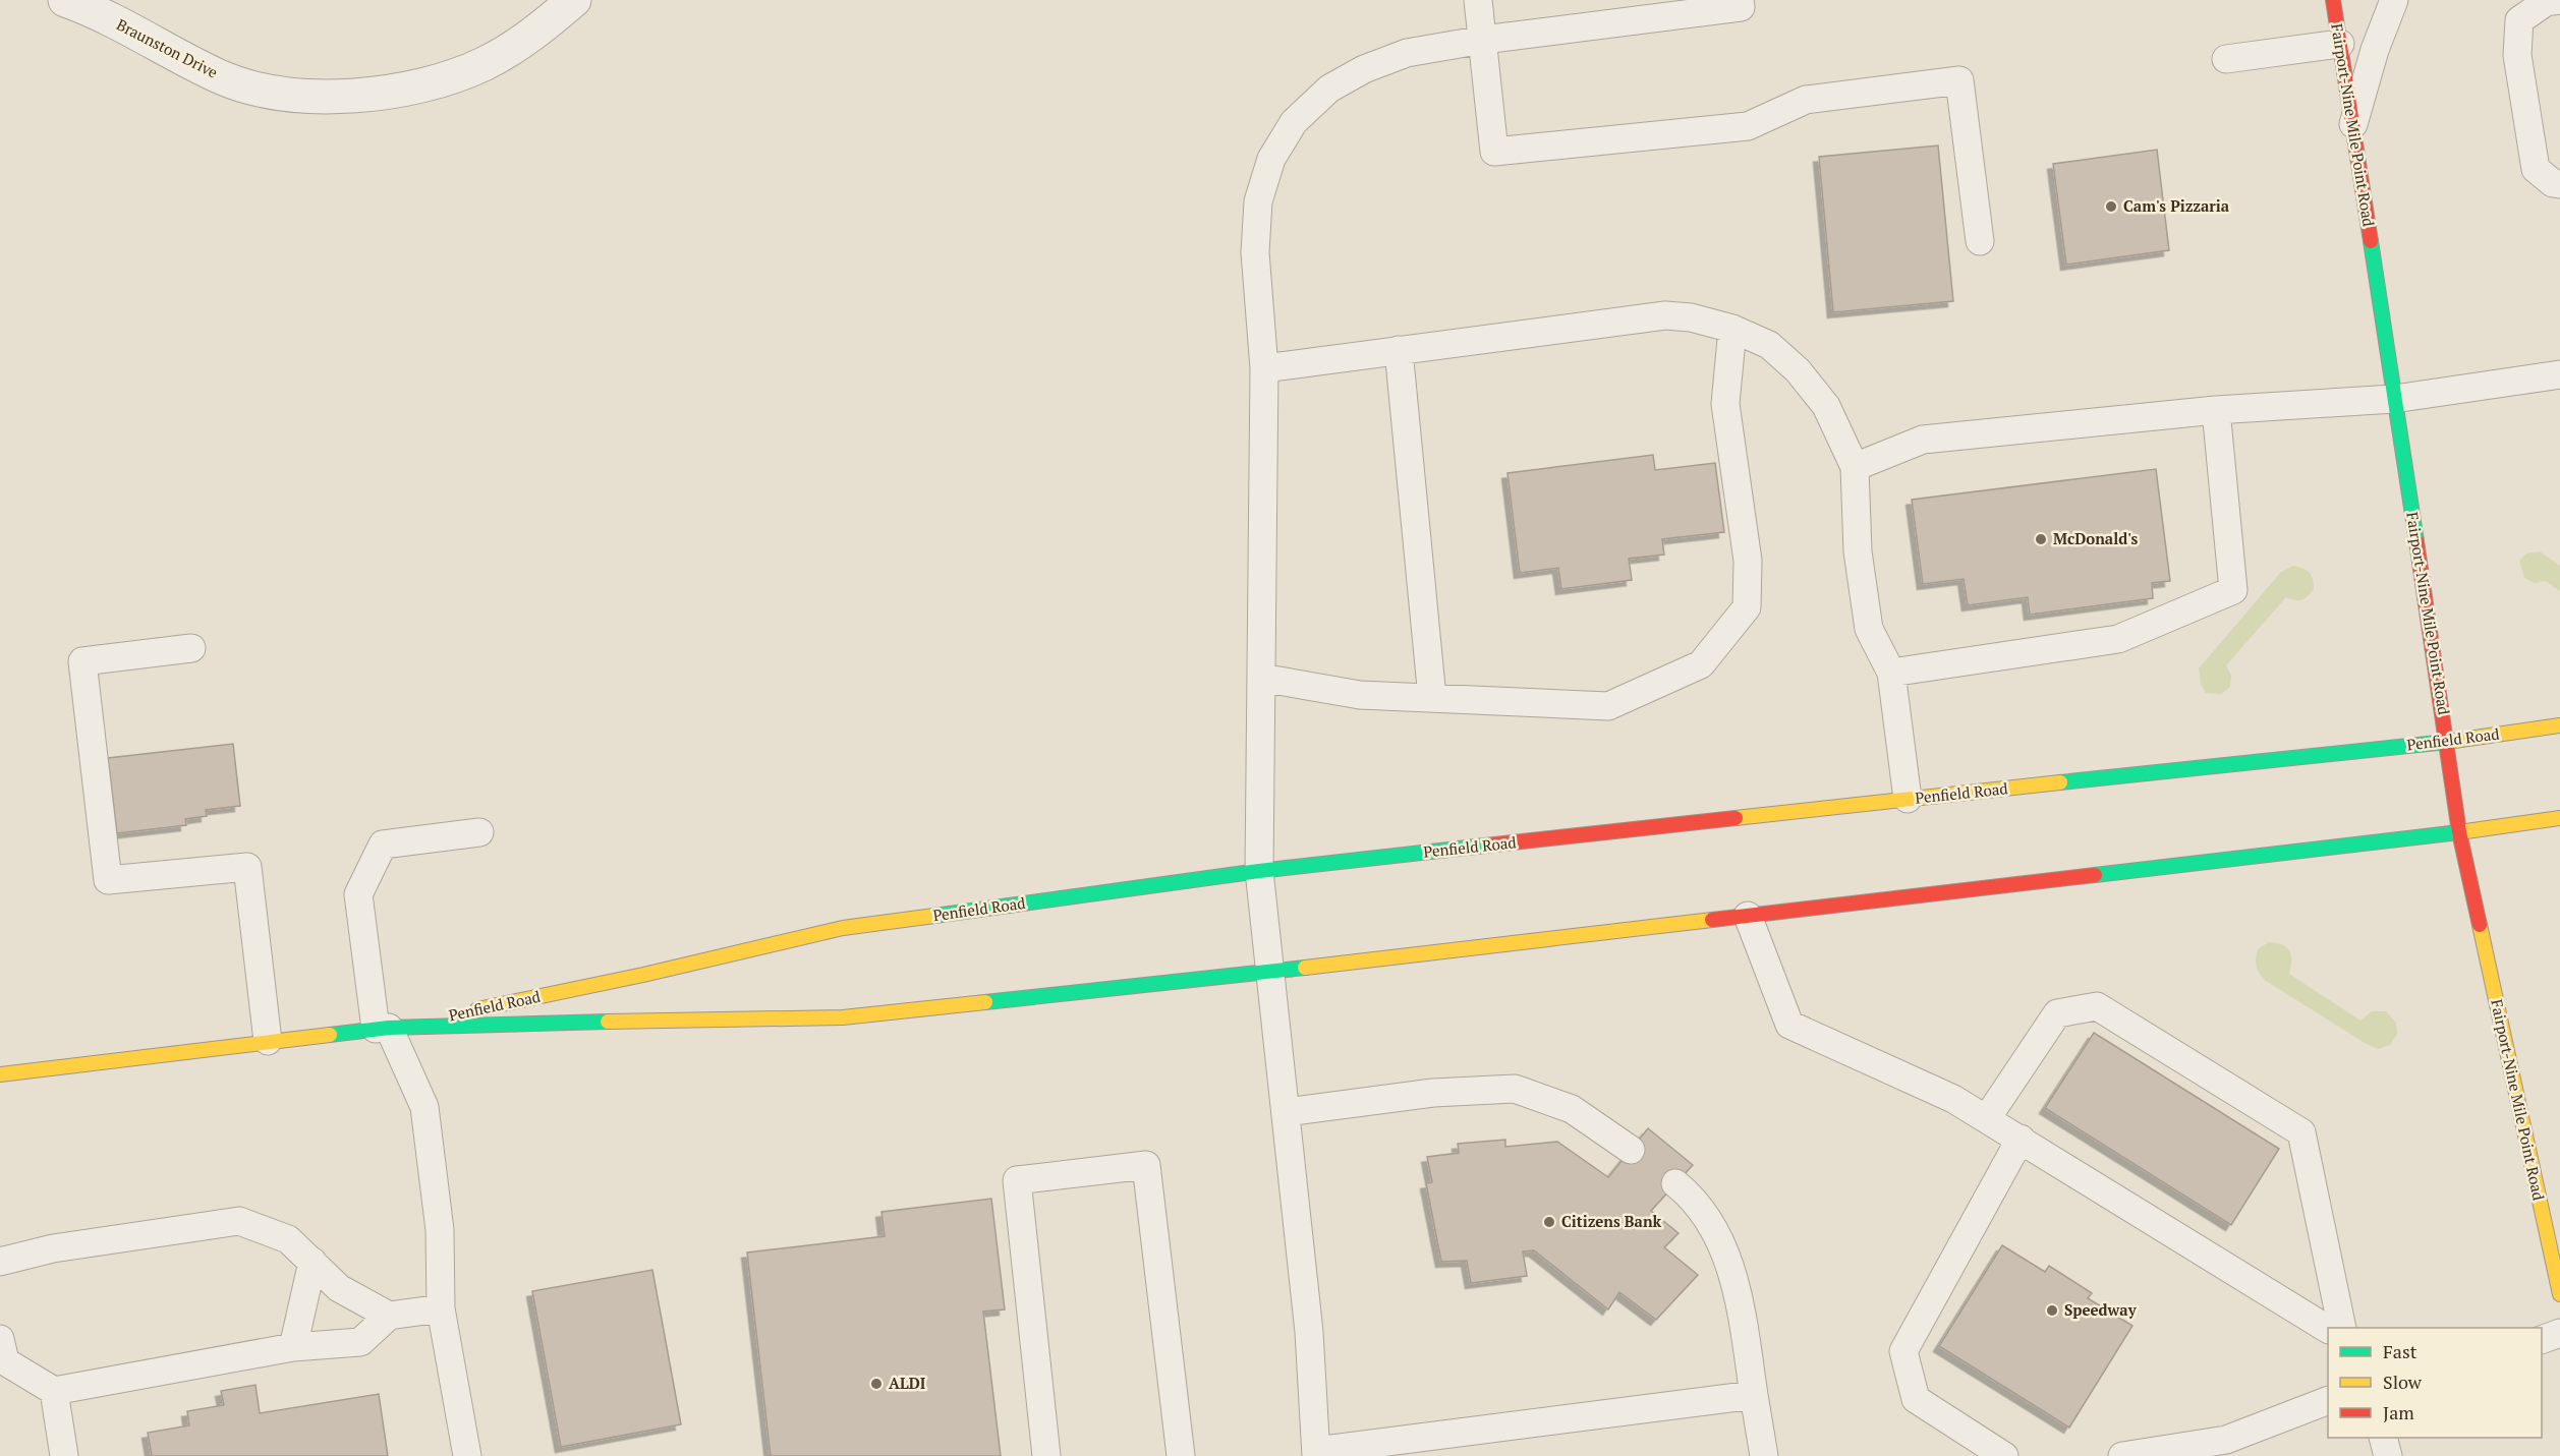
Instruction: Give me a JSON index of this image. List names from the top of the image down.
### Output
{
  "streets": {
    "main road": ["Fairport-Nine Mile Point Road", "Penfield Road"],
    "street": ["Braunston Drive"]
  },
  "crossings": [
    ["Fairport-Nine Mile Point Road", "Penfield Road"]
  ],
  "places": [
    "Cam's Pizzaria",
    "McDonald's",
    "Citizens Bank",
    "Speedway",
    "ALDI"
  ],
  "legend": ["Fast", "Slow", "Jam"]
}
